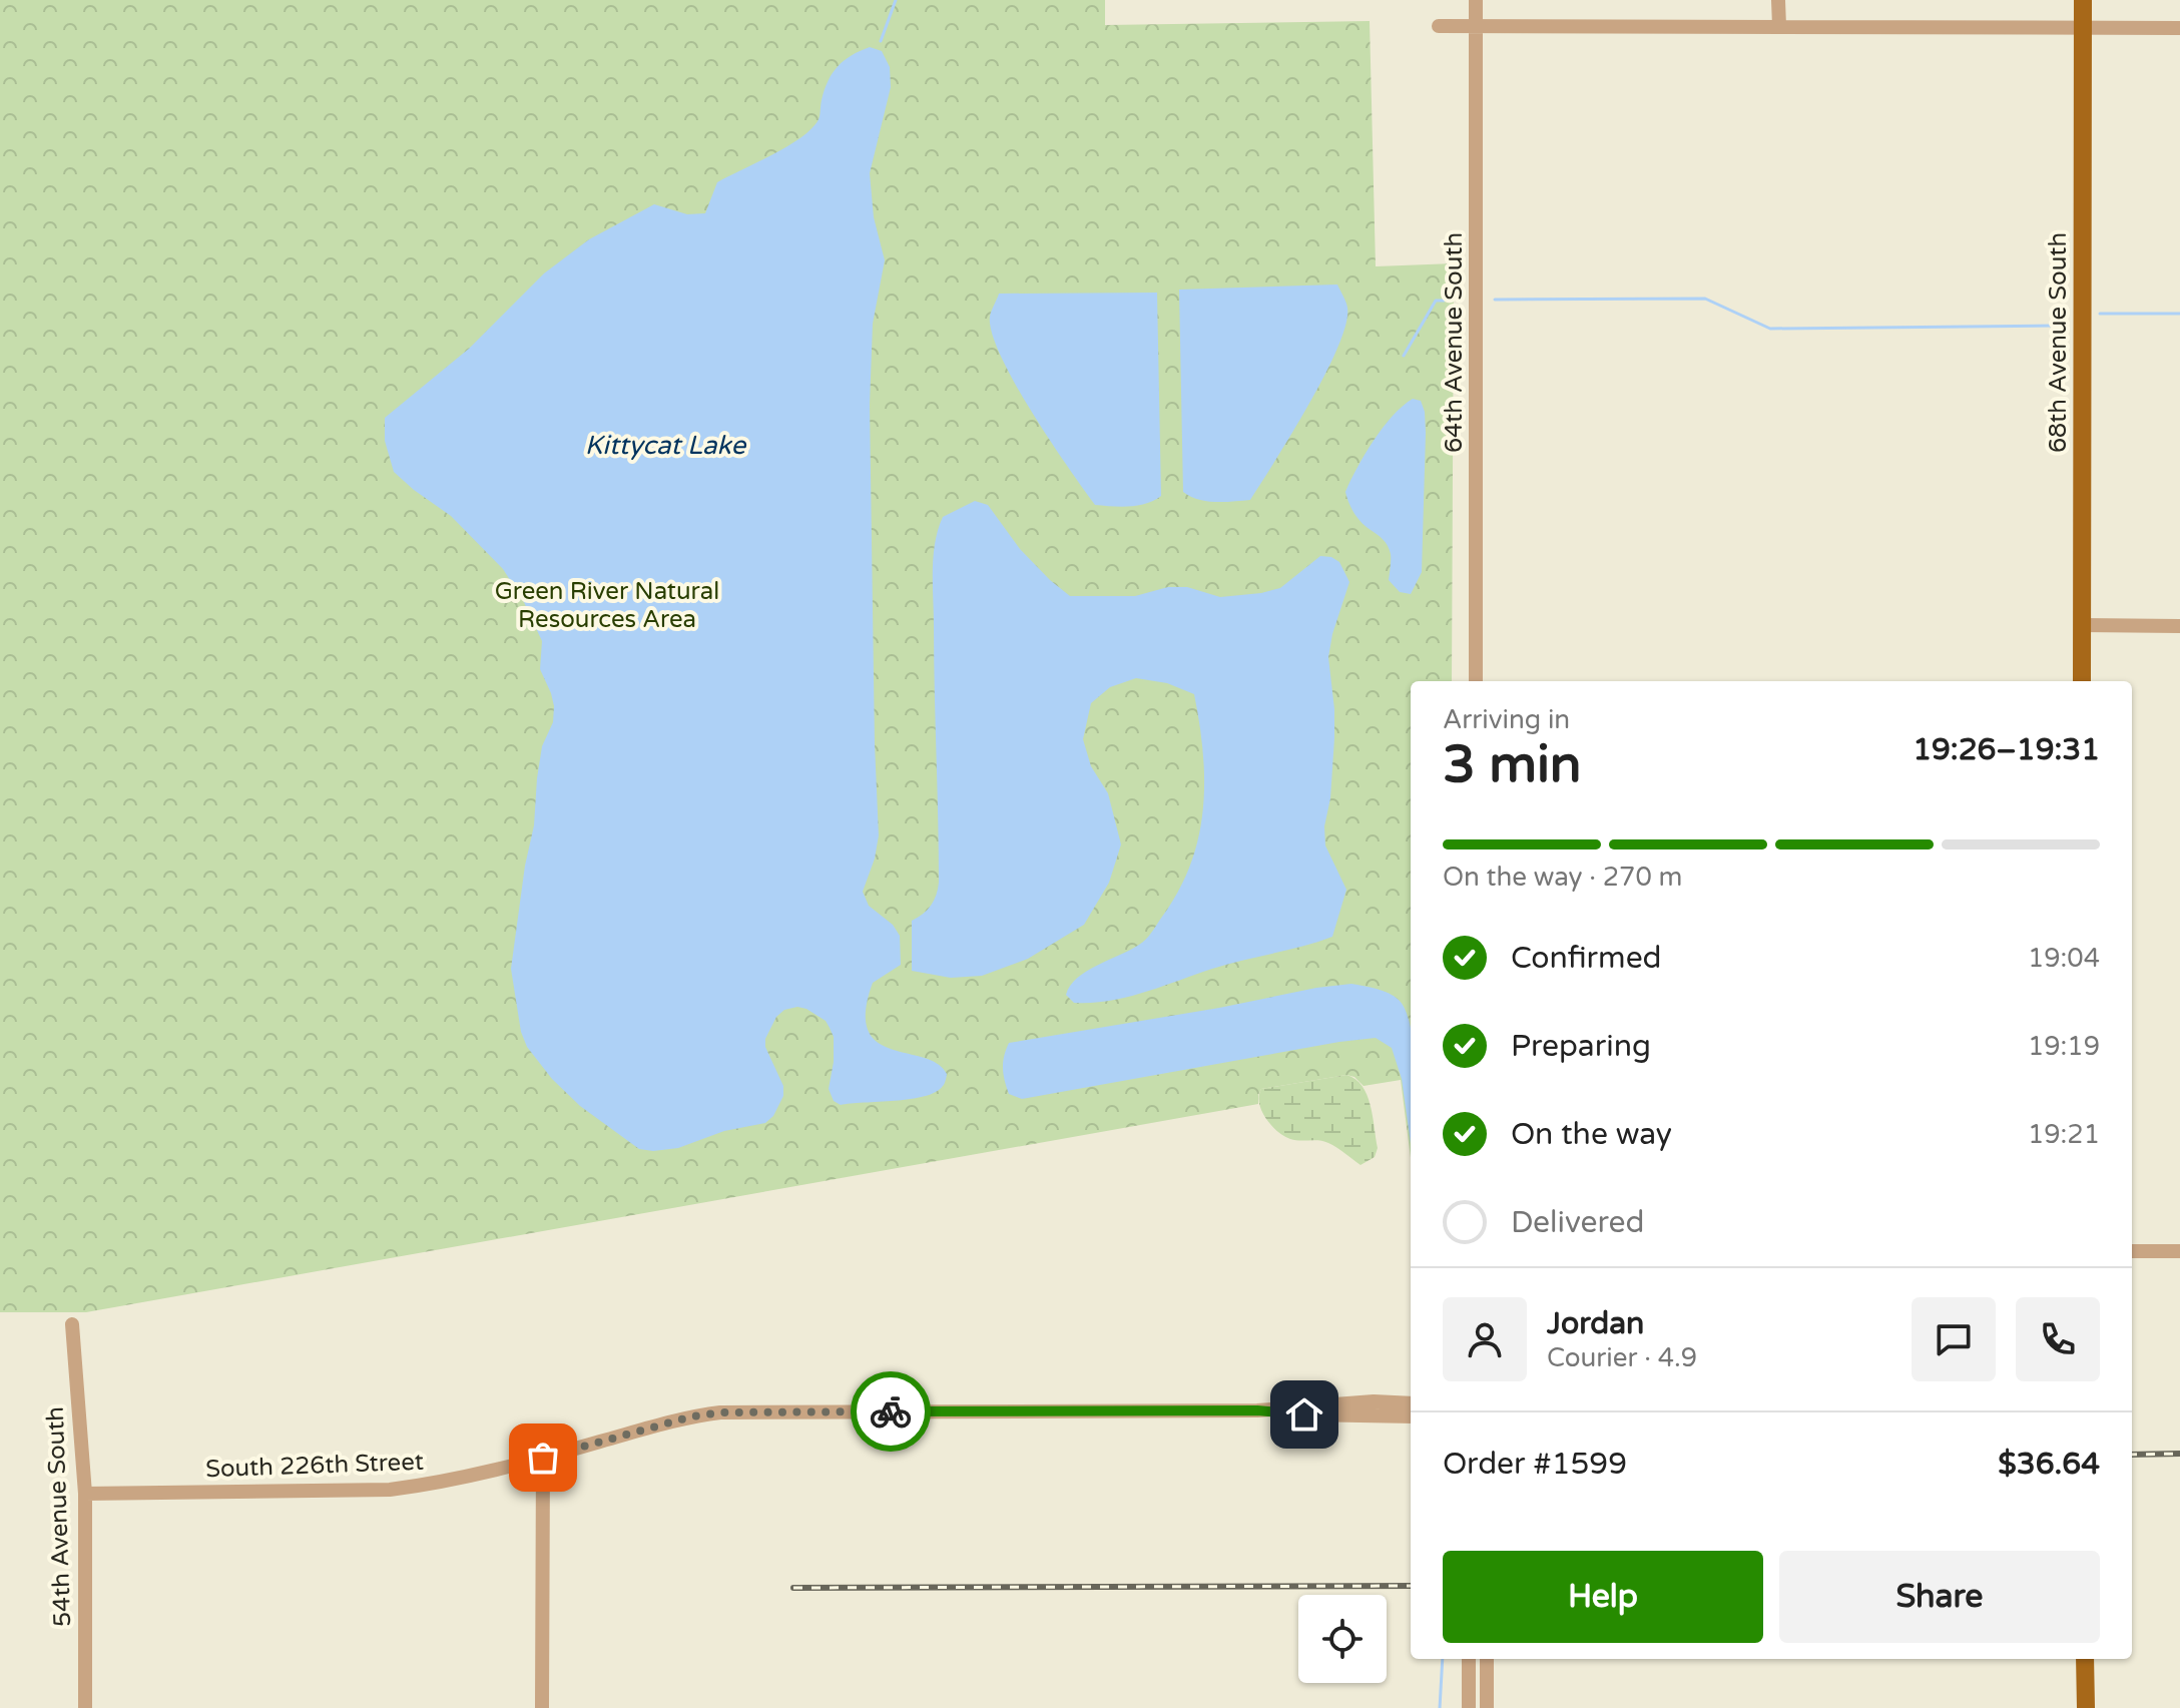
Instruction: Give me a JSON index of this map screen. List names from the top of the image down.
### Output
{
  "streets": {
    "main road": ["68th Avenue South"],
    "street": ["64th Avenue South", "South 226th Street", "54th Avenue South"]
  },
  "crossings": [
    ["South 226th Street", "54th Avenue South"]
  ],
  "water": ["Kittycat Lake"],
  "parks": ["Green River Natural Resources Area"],
  "page": {
    "heading": ["3 min", "Arriving in", "19:26–19:31"],
    "panel": [
      "Jordan",
      "Courier · 4.9",
      "Order #1599",
      "$36.64"
    ],
    "bar": "On the way · 270 m",
    "list": [
      ["Confirmed", "19:04"],
      ["Preparing", "19:19"],
      ["On the way", "19:21"],
      "Delivered"
    ],
    "buttons": ["Help", "Share"]
  }
}
